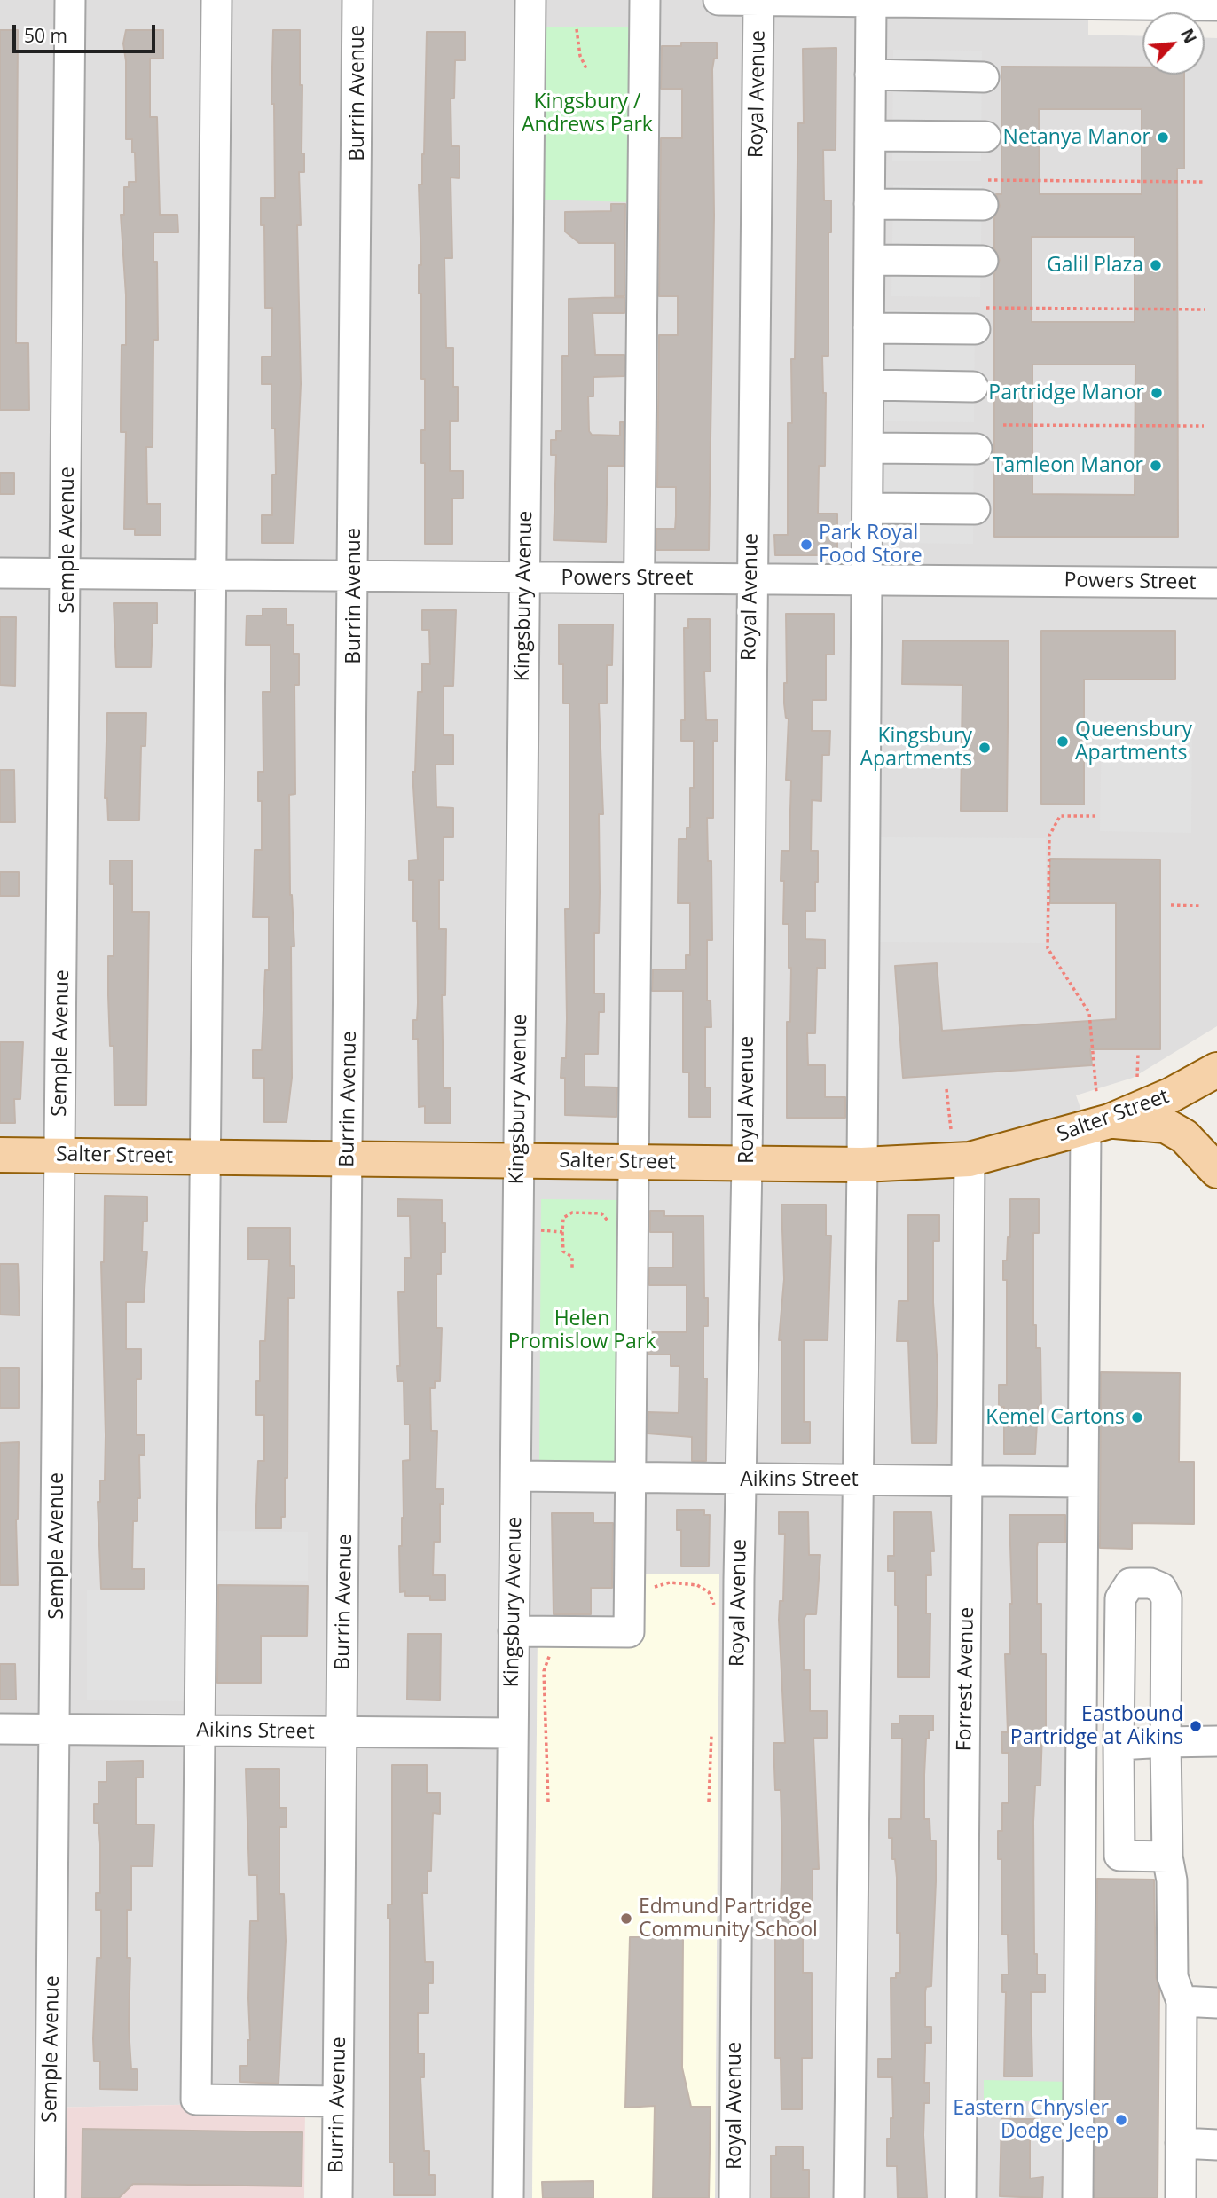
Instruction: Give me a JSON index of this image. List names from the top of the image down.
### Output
{
  "streets": {
    "main road": ["Salter Street"],
    "street": [
      "Burrin Avenue",
      "Royal Avenue",
      "Semple Avenue",
      "Powers Street",
      "Kingsbury Avenue",
      "Aikins Street",
      "Forrest Avenue"
    ]
  },
  "crossings": [
    ["Burrin Avenue", "Powers Street"],
    ["Burrin Avenue", "Salter Street"],
    ["Burrin Avenue", "Aikins Street"],
    ["Royal Avenue", "Powers Street"],
    ["Royal Avenue", "Salter Street"],
    ["Royal Avenue", "Aikins Street"],
    ["Semple Avenue", "Powers Street"],
    ["Semple Avenue", "Salter Street"],
    ["Semple Avenue", "Aikins Street"],
    ["Powers Street", "Kingsbury Avenue"],
    ["Kingsbury Avenue", "Salter Street"],
    ["Kingsbury Avenue", "Aikins Street"],
    ["Salter Street", "Forrest Avenue"],
    ["Aikins Street", "Forrest Avenue"]
  ],
  "parks": ["Kingsbury / Andrews Park", "Helen Promislow Park"],
  "places": [
    "Netanya Manor",
    "Galil Plaza",
    "Partridge Manor",
    "Tamleon Manor",
    "Park Royal Food Store",
    "Queensbury Apartments",
    "Kingsbury Apartments",
    "Kemel Cartons",
    "Eastbound Partridge at Aikins",
    "Edmund Partridge Community School",
    "Eastern Chrysler Dodge Jeep"
  ],
  "scale_bar": "50 m",
  "north": "top right"
}
